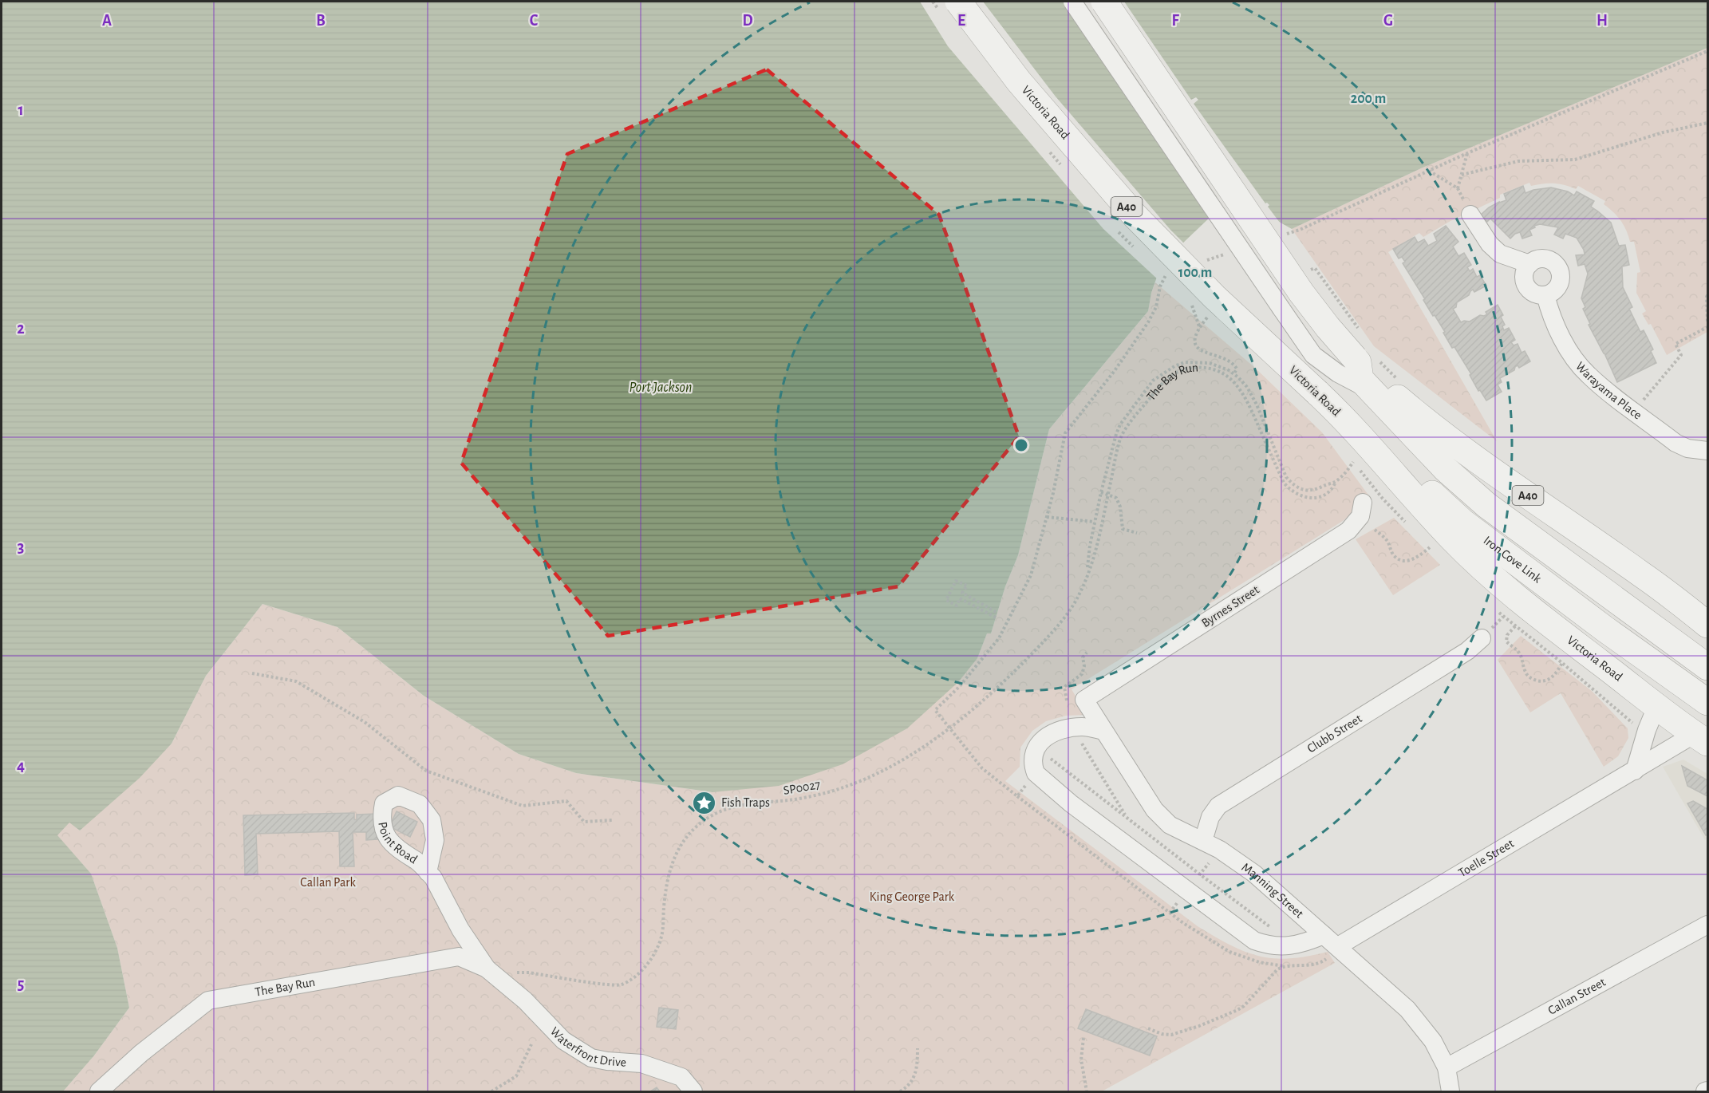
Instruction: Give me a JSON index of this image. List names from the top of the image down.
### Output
{
  "streets": {
    "highway": ["Victoria Road", "A40", "Iron Cove Link"],
    "street": [
      "The Bay Run",
      "Warayama Place",
      "Byrnes Street",
      "Clubb Street",
      "Point Road",
      "Toelle Street",
      "Manning Street",
      "Callan Street",
      "Waterfront Drive"
    ],
    "path": ["SP0027"]
  },
  "crossings": [
    ["Victoria Road", "Iron Cove Link"],
    ["Victoria Road", "Toelle Street"],
    ["The Bay Run", "SP0027"],
    ["The Bay Run", "Point Road"],
    ["The Bay Run", "Waterfront Drive"],
    ["Byrnes Street", "Manning Street"],
    ["Clubb Street", "Manning Street"],
    ["SP0027", "Point Road"],
    ["SP0027", "Waterfront Drive"],
    ["Point Road", "Waterfront Drive"],
    ["Toelle Street", "Manning Street"],
    ["Manning Street", "Callan Street"]
  ],
  "water": ["Port Jackson"],
  "parks": ["Callan Park", "King George Park"],
  "places": {
    "place": ["Fish Traps"]
  },
  "grid": {
    "columns": [
      "A",
      "B",
      "C",
      "D",
      "E",
      "F",
      "G",
      "H"
    ],
    "rows": [
      "1",
      "2",
      "3",
      "4",
      "5"
    ]
  },
  "rings": ["200 m", "100 m"]
}
